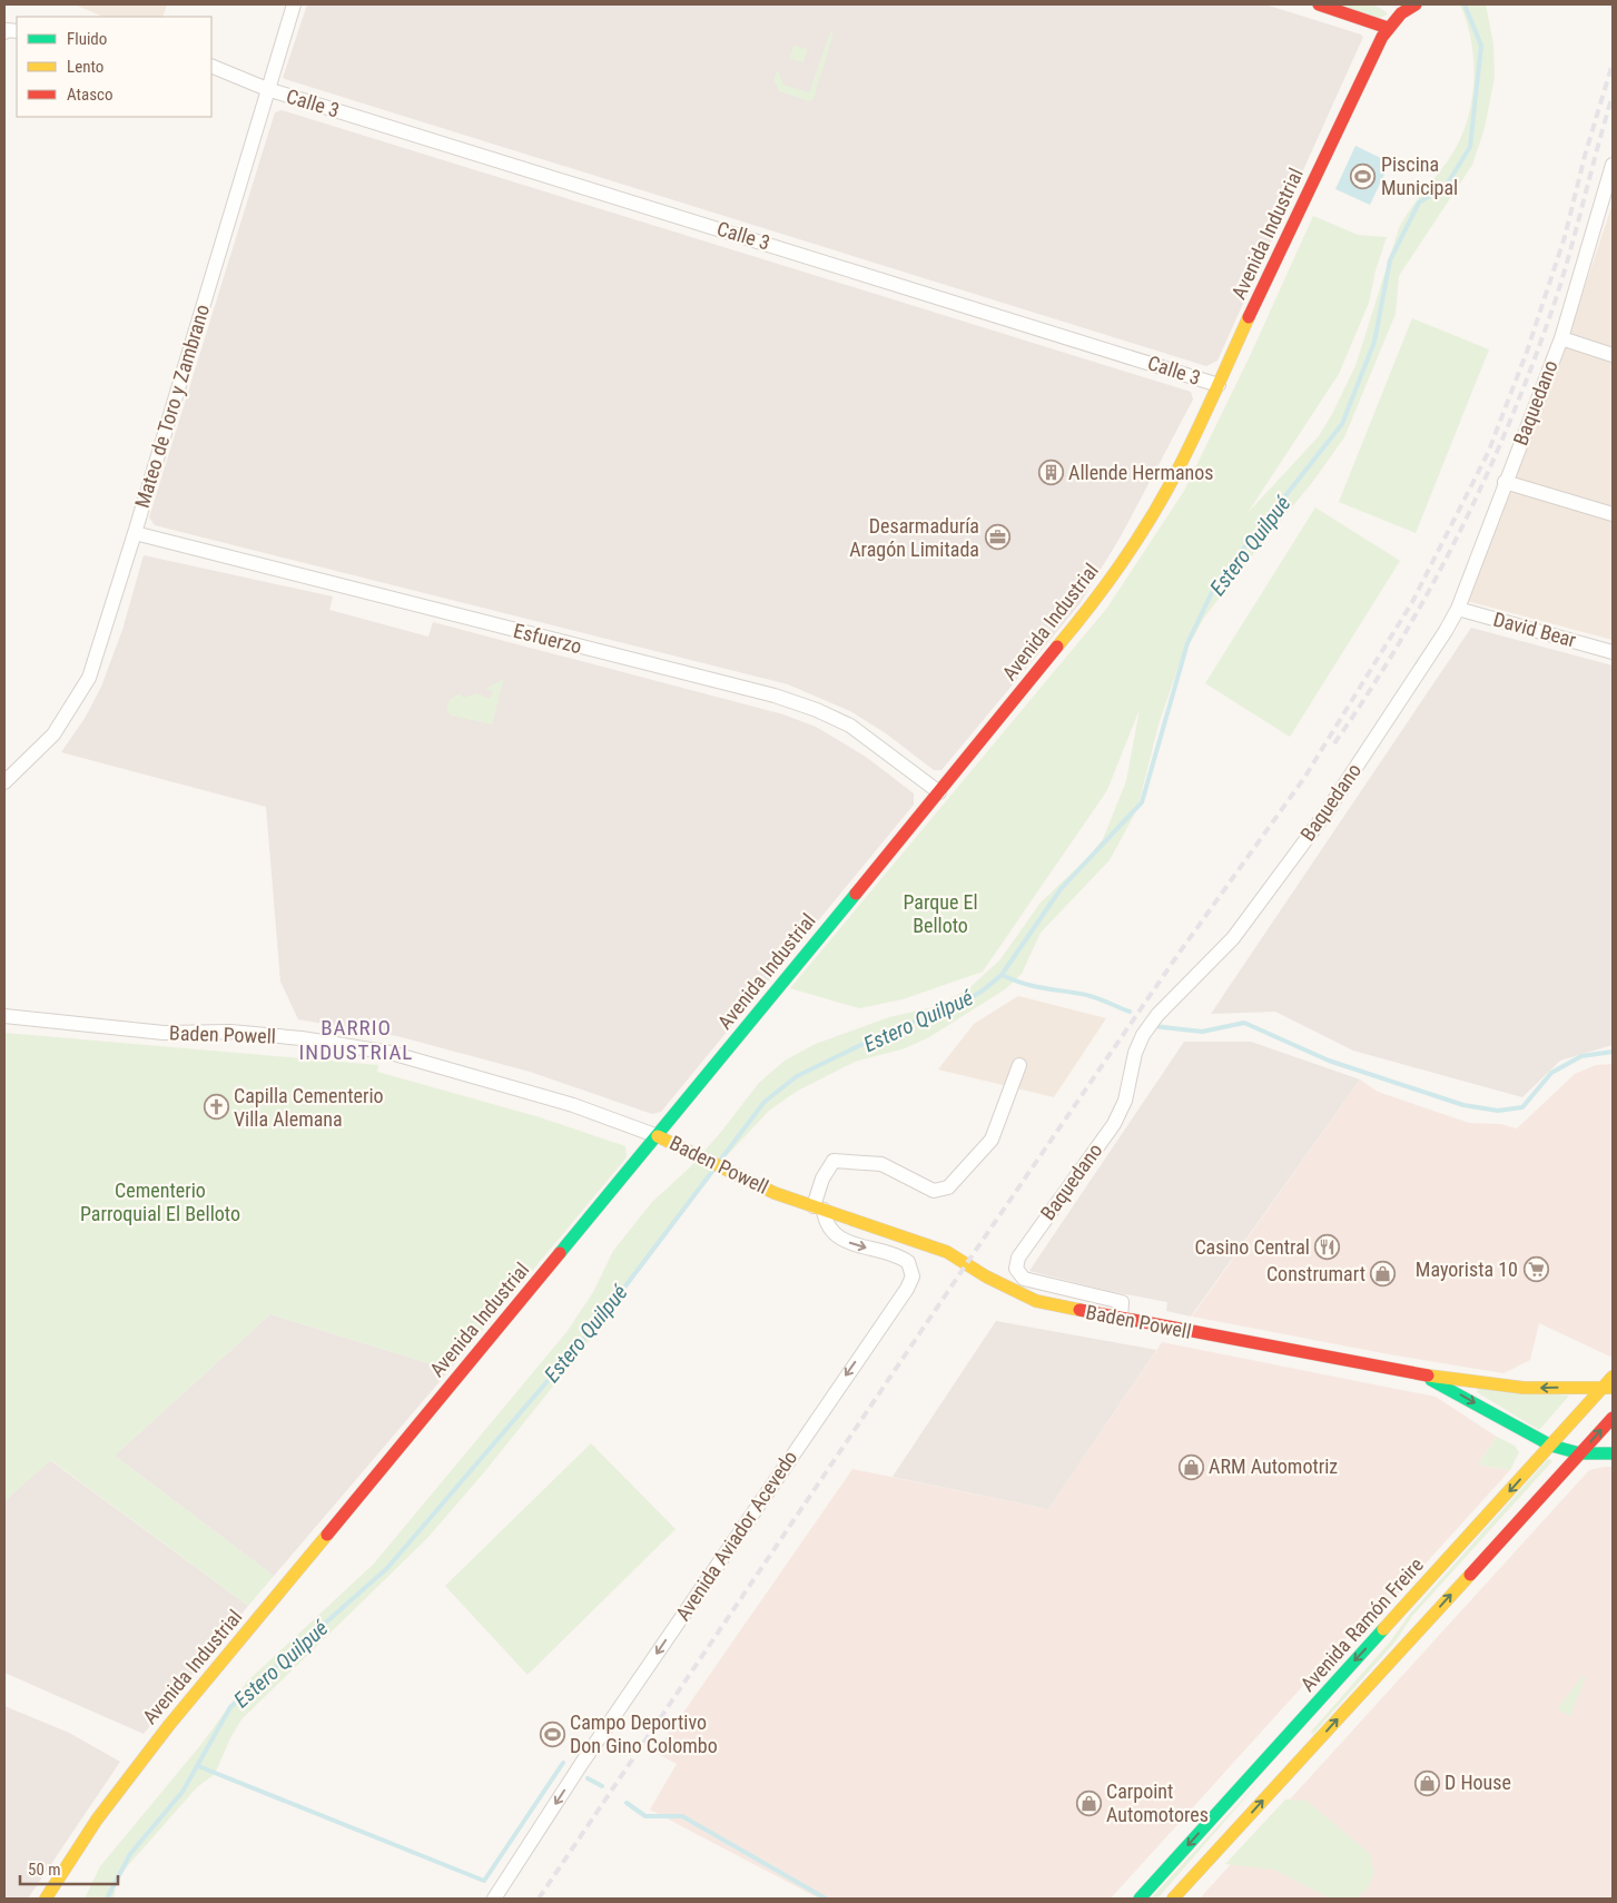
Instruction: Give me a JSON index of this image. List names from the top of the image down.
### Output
{
  "streets": {
    "main road": ["Avenida Industrial", "Baden Powell", "Avenida Ramón Freire"],
    "street": [
      "Calle 3",
      "Baquedano",
      "Mateo de Toro y Zambrano",
      "David Bear",
      "Esfuerzo",
      "Avenida Aviador Acevedo"
    ]
  },
  "crossings": [
    ["Calle 3", "Avenida Industrial"],
    ["Calle 3", "Mateo de Toro y Zambrano"],
    ["Avenida Industrial", "Esfuerzo"],
    ["Avenida Industrial", "Baden Powell"],
    ["Baquedano", "David Bear"],
    ["Baquedano", "Baden Powell"],
    ["Mateo de Toro y Zambrano", "Esfuerzo"],
    ["Baden Powell", "Avenida Aviador Acevedo"],
    ["Baden Powell", "Avenida Ramón Freire"]
  ],
  "one_way": ["Avenida Aviador Acevedo"],
  "districts": ["BARRIO INDUSTRIAL"],
  "water": ["Estero Quilpué"],
  "parks": ["Parque El Belloto", "Cementerio Parroquial El Belloto"],
  "places": {
    "sports": ["Piscina Municipal", "Campo Deportivo Don Gino Colombo"],
    "building": ["Allende Hermanos"],
    "office": ["Desarmaduría Aragón Limitada"],
    "church": ["Capilla Cementerio Villa Alemana"],
    "restaurant": ["Casino Central"],
    "supermarket": ["Mayorista 10"],
    "shop": [
      "Construmart",
      "ARM Automotriz",
      "D House",
      "Carpoint Automotores"
    ]
  },
  "legend": ["Fluido", "Lento", "Atasco"],
  "scale_bar": "50 m"
}
